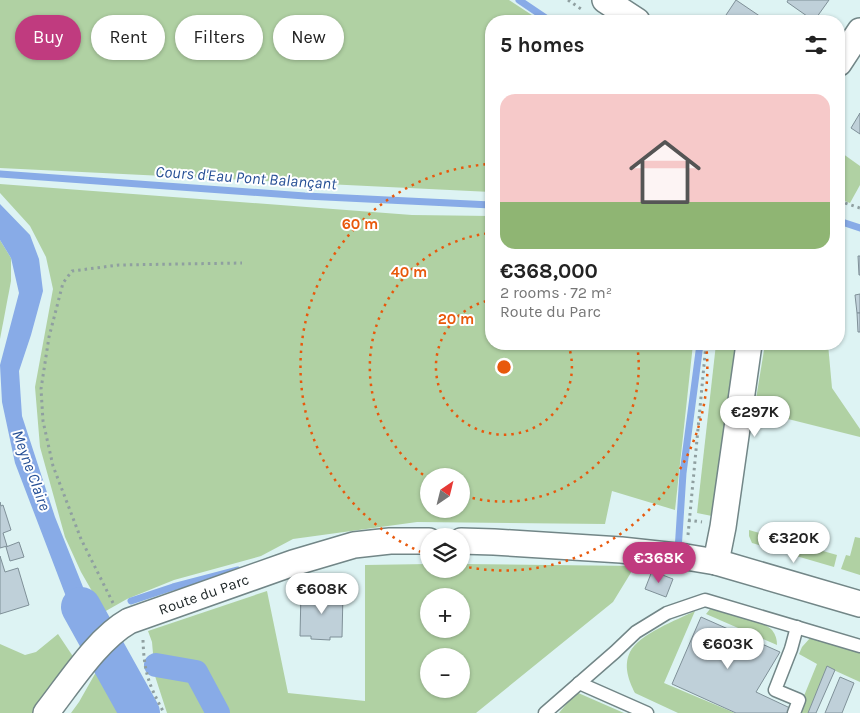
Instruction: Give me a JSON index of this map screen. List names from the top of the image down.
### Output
{
  "streets": {
    "street": ["Route du Parc"]
  },
  "water": ["Cours d'Eau Pont Balançant", "Meyne Claire"],
  "north": "top right",
  "page": {
    "chip": [
      "Buy",
      "Rent",
      "Filters",
      "New"
    ],
    "heading": "5 homes",
    "list": [
      {
        "name": "€368,000",
        "note": "2 rooms · 72 m² · Route du Parc"
      }
    ],
    "price": [
      "€297K",
      "€320K",
      "€368K",
      "€608K",
      "€603K"
    ],
    "map_buttons": ["+", "−"]
  },
  "rings": ["60 m", "40 m", "20 m"]
}
